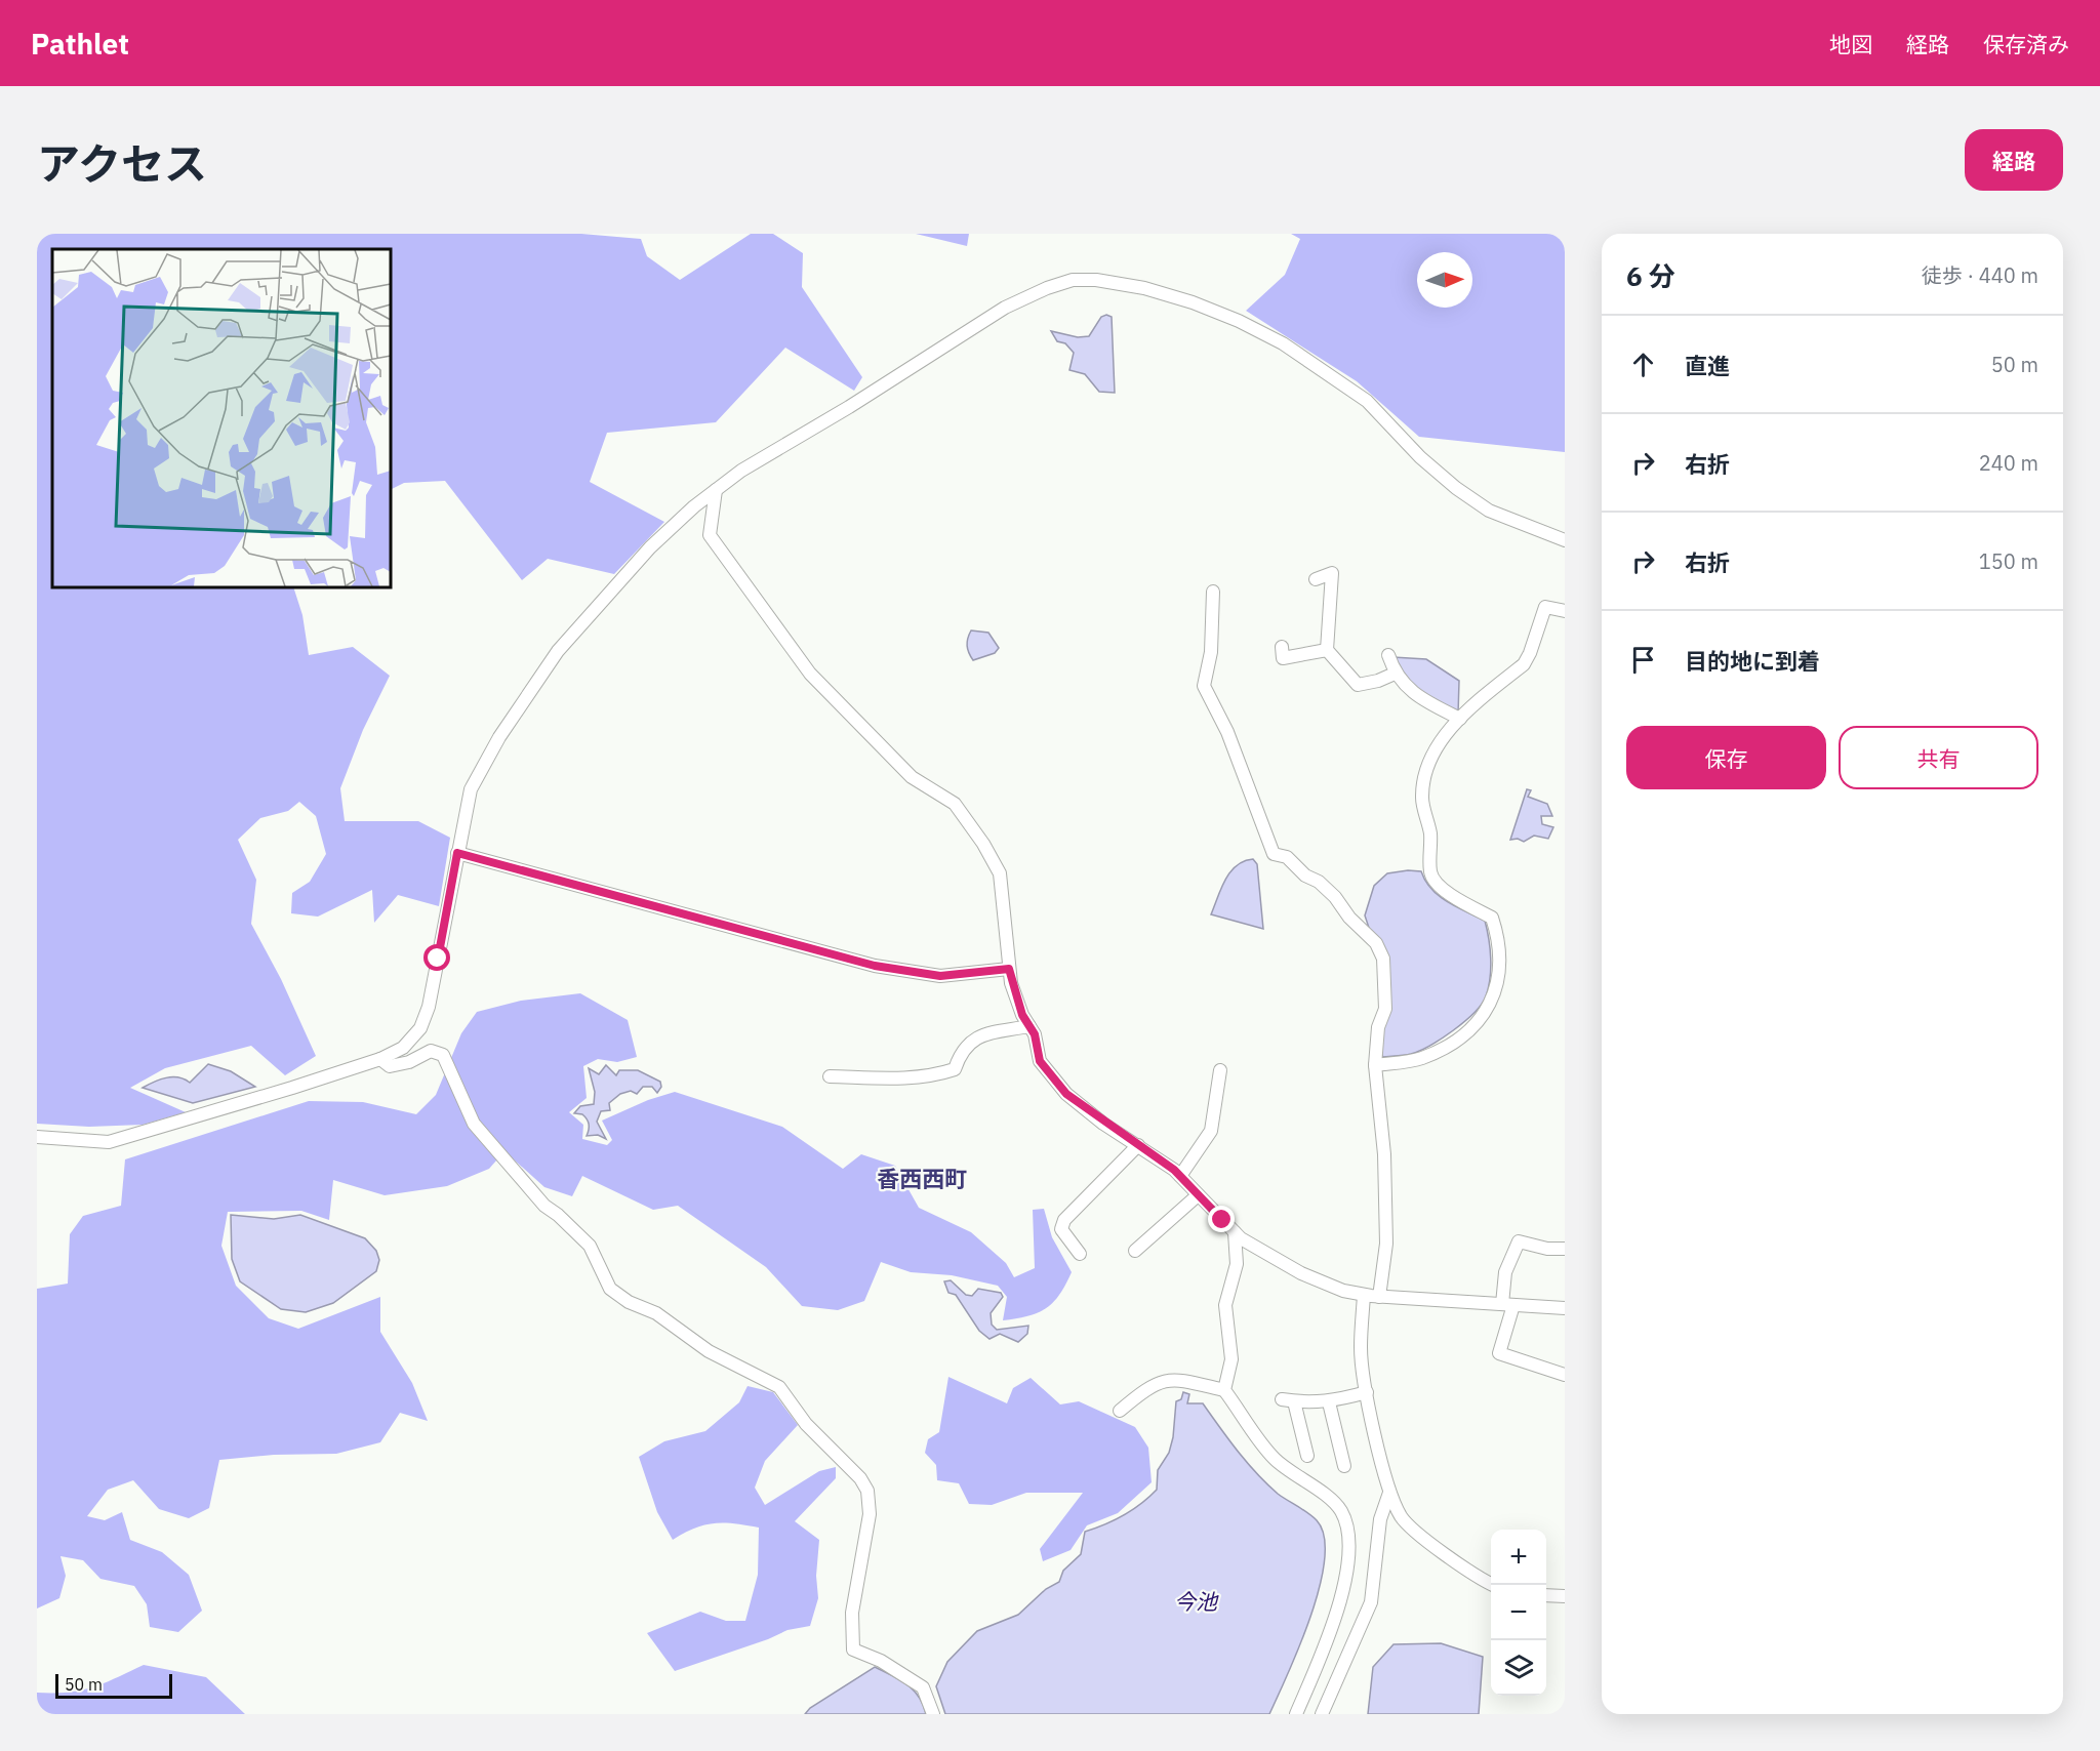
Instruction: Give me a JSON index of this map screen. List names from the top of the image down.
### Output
{
  "districts": ["香西西町"],
  "water": ["今池"],
  "scale_bar": "50 m",
  "north": "right",
  "page": {
    "header": "Pathlet",
    "nav": ["地図", "経路", "保存済み"],
    "title": "アクセス",
    "buttons": [
      "経路",
      ["保存", "共有"]
    ],
    "heading": ["6 分", "徒歩 · 440 m"],
    "list": [
      ["直進", "50 m"],
      ["右折", "240 m"],
      ["右折", "150 m"],
      "目的地に到着"
    ],
    "map_buttons": ["+", "−"],
    "scale": "50 m"
  }
}
